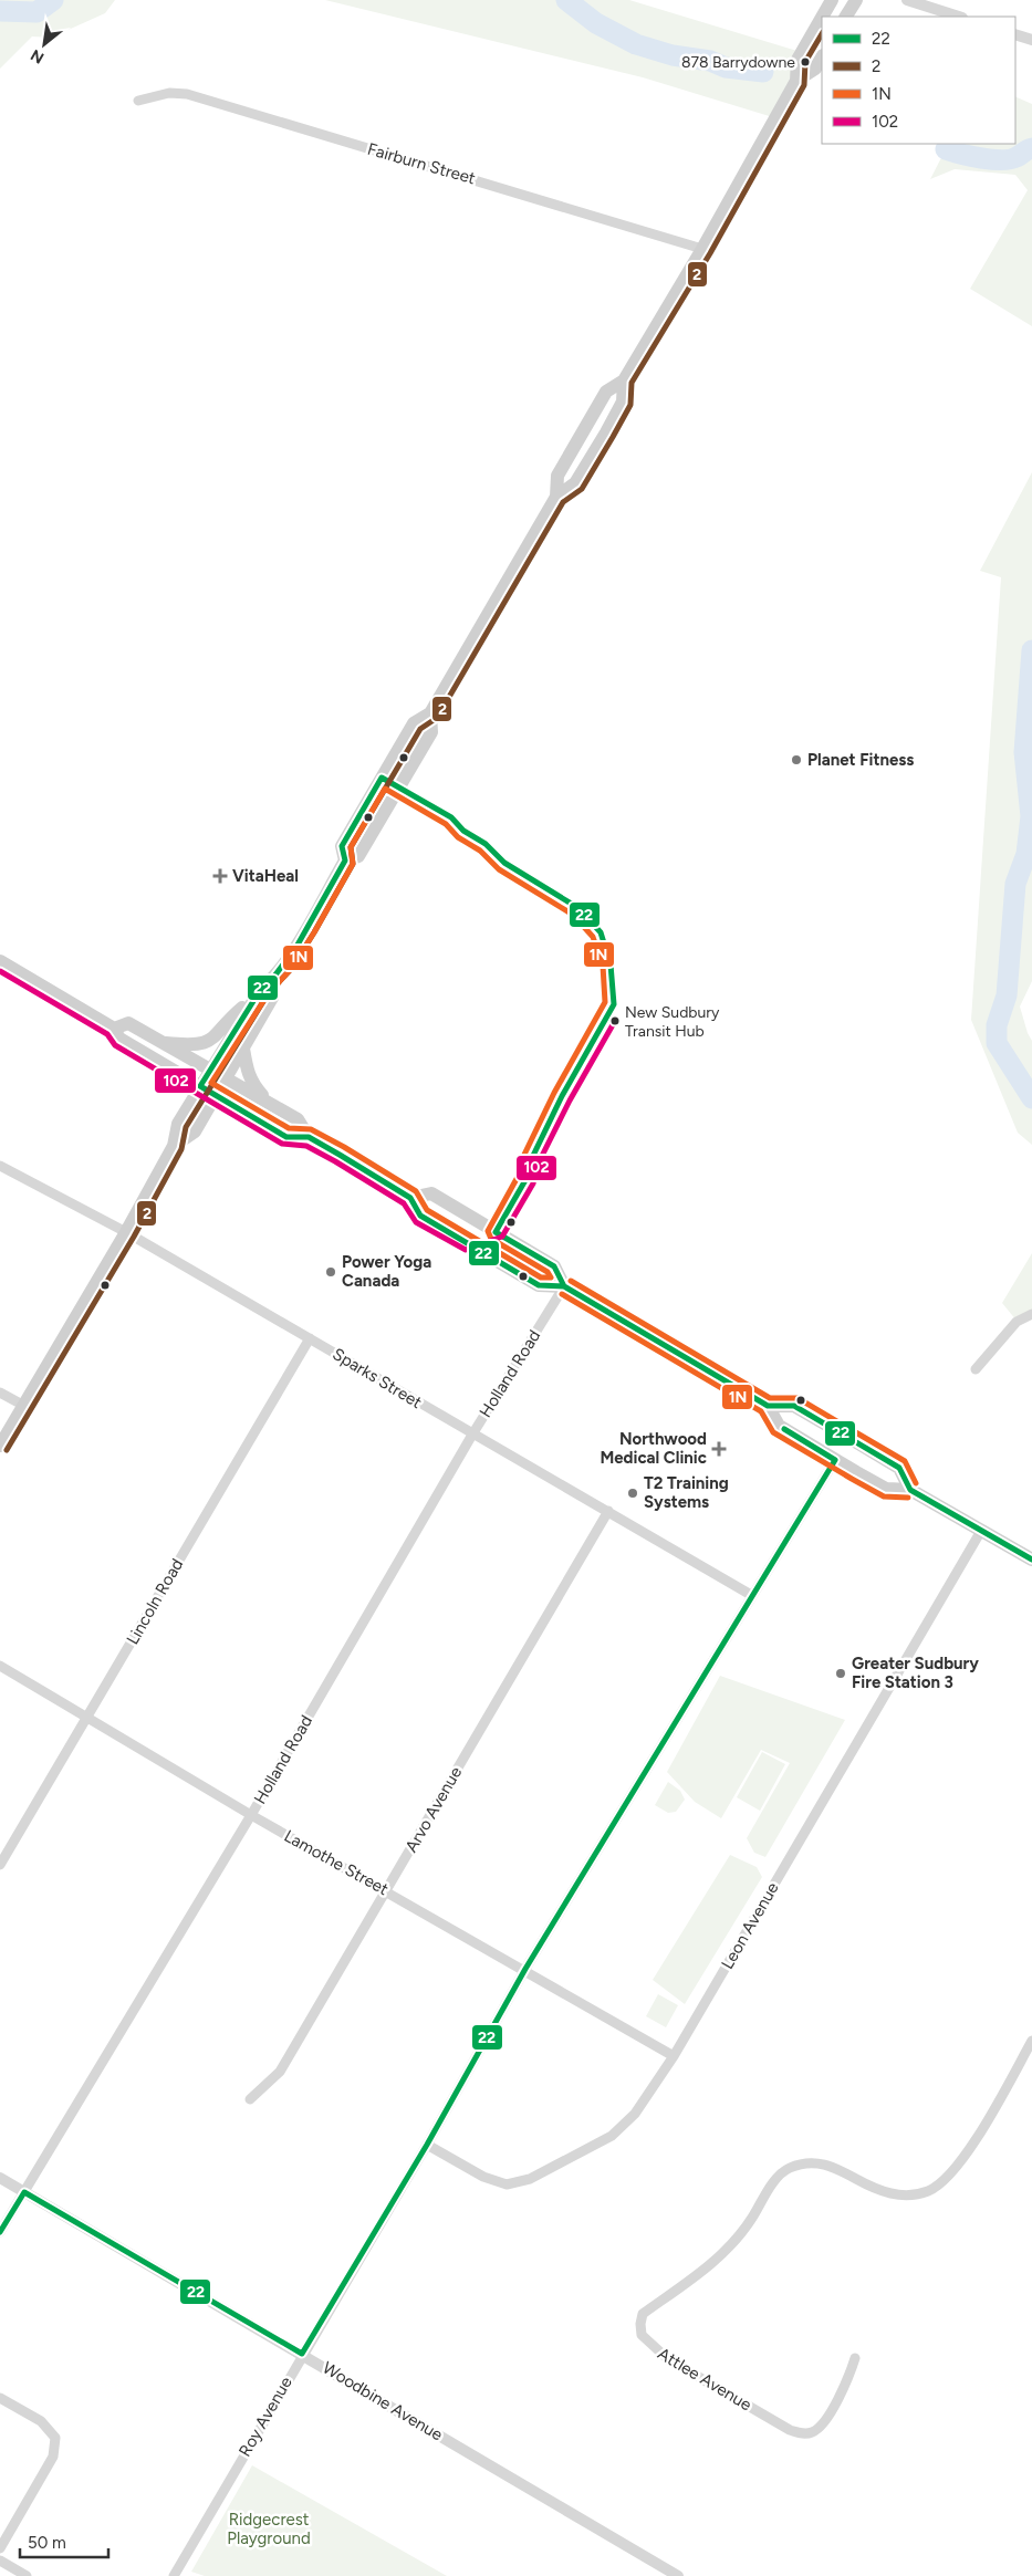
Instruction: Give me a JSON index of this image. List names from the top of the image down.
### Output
{
  "streets": {
    "street": [
      "Fairburn Street",
      "Holland Road",
      "Sparks Street",
      "Lincoln Road",
      "Arvo Avenue",
      "Lamothe Street",
      "Leon Avenue",
      "Attlee Avenue",
      "Woodbine Avenue",
      "Roy Avenue"
    ]
  },
  "crossings": [
    ["Holland Road", "Sparks Street"],
    ["Holland Road", "Lamothe Street"],
    ["Holland Road", "Woodbine Avenue"],
    ["Sparks Street", "Lincoln Road"],
    ["Sparks Street", "Arvo Avenue"],
    ["Sparks Street", "Roy Avenue"],
    ["Lincoln Road", "Lamothe Street"],
    ["Arvo Avenue", "Lamothe Street"],
    ["Lamothe Street", "Leon Avenue"],
    ["Lamothe Street", "Roy Avenue"],
    ["Leon Avenue", "Roy Avenue"],
    ["Woodbine Avenue", "Roy Avenue"]
  ],
  "parks": ["Ridgecrest Playground"],
  "places": {
    "other": [
      "878 Barrydowne",
      "Planet Fitness",
      "New Sudbury Transit Hub",
      "Power Yoga Canada",
      "T2 Training Systems",
      "Greater Sudbury Fire Station 3"
    ],
    "health": ["VitaHeal", "Northwood Medical Clinic"]
  },
  "lines": [
    "transit line 2",
    "transit line 22",
    "transit line 1N",
    "transit line 102"
  ],
  "legend": [
    "22",
    "2",
    "1N",
    "102"
  ],
  "scale_bar": "50 m",
  "north": "bottom left"
}
